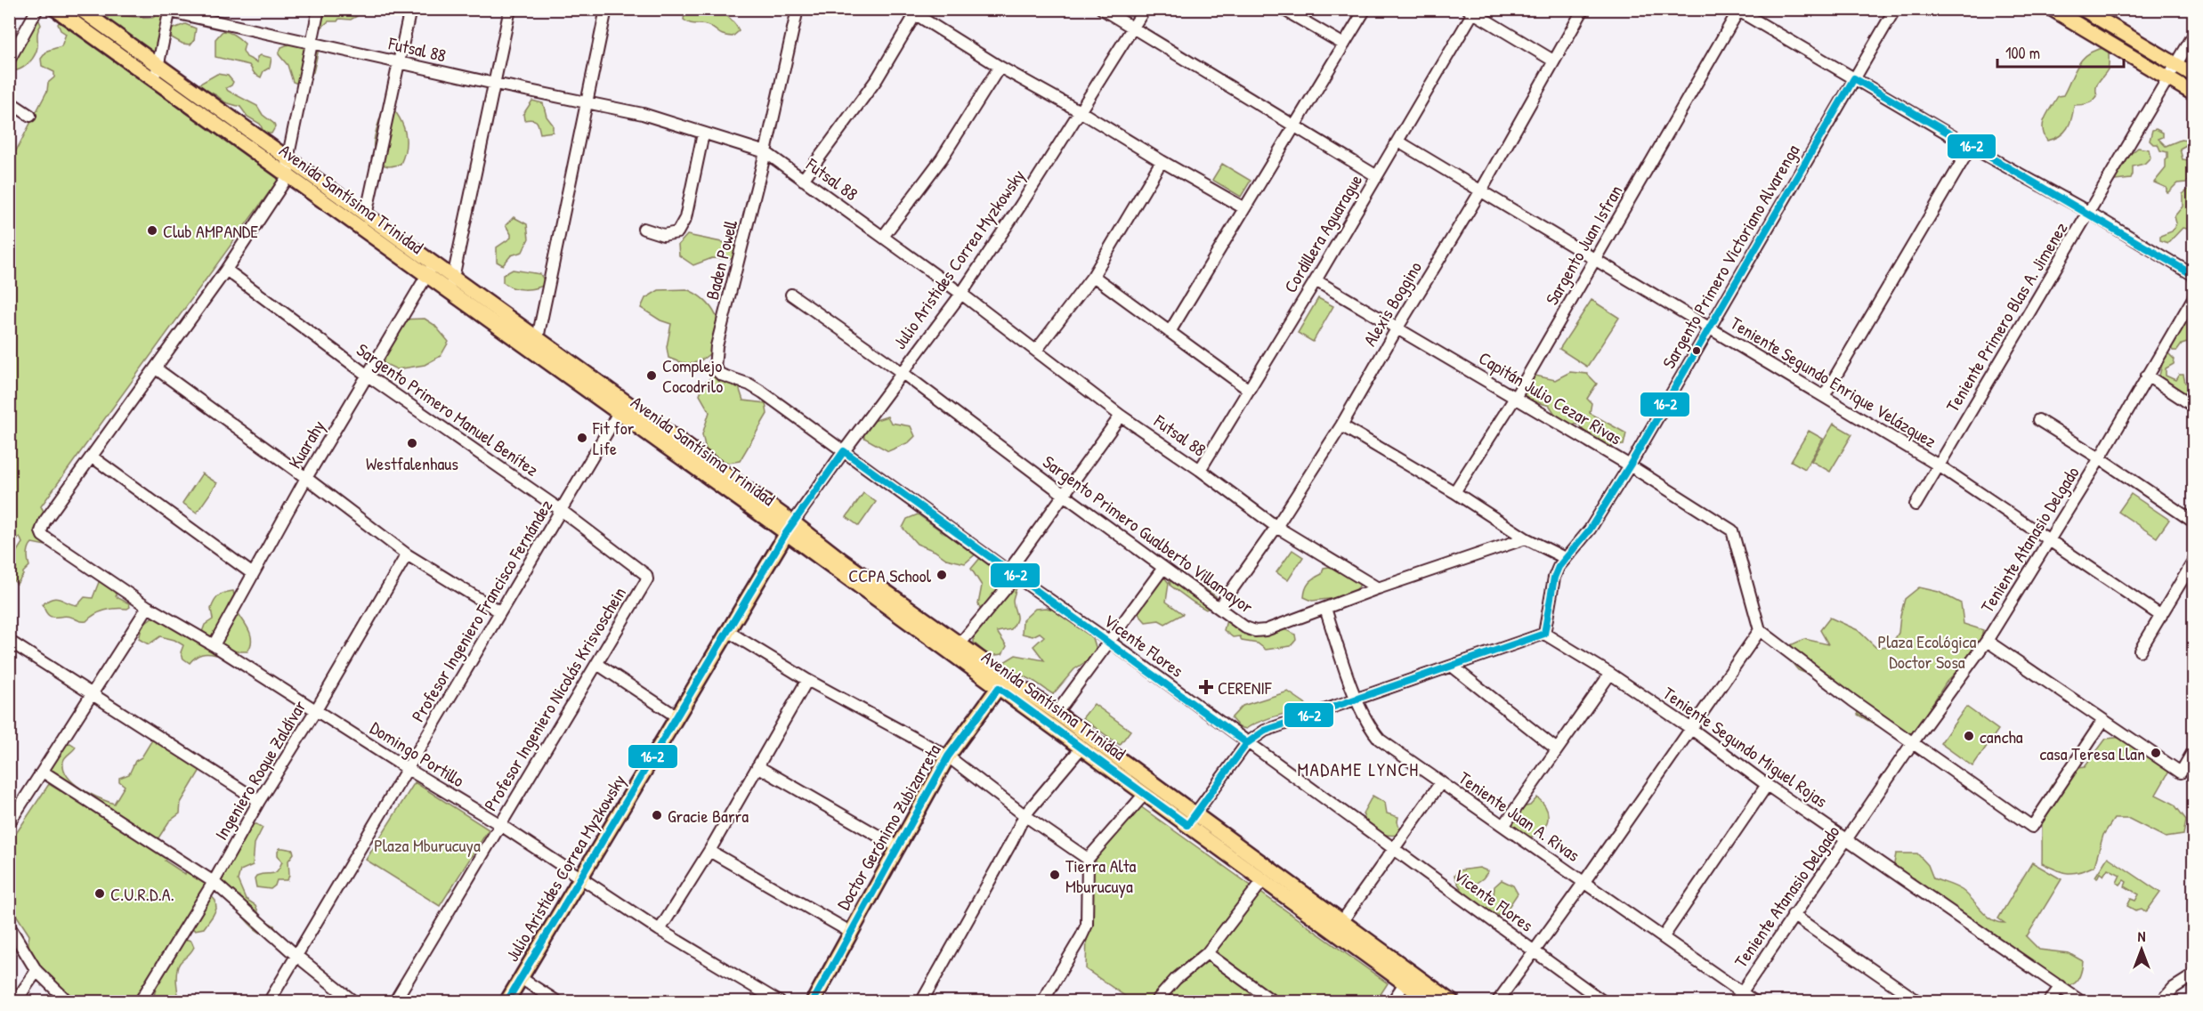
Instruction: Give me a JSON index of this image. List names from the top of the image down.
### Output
{
  "streets": {
    "main road": ["Avenida Santísima Trinidad", "Julio Aristides Correa Myzkowsky", "Doctor Gerónimo Zubizarreta"],
    "street": [
      "Futsal 88",
      "Cordillera Aguarague",
      "Sargento Juan Isfran",
      "Sargento Primero Victoriano Alvarenga",
      "Baden Powell",
      "Alexis Boggino",
      "Teniente Primero Blas A. Jimenez",
      "Teniente Segundo Enrique Velázquez",
      "Capitán Julio Cezar Rivas",
      "Sargento Primero Manuel Benítez",
      "Kuarahy",
      "Sargento Primero Gualberto Villamayor",
      "Teniente Atanasio Delgado",
      "Profesor Ingeniero Francisco Fernández",
      "Vicente Flores",
      "Profesor Ingeniero Nicolás Krisvoschein",
      "Teniente Segundo Miguel Rojas",
      "Domingo Portillo",
      "Ingeniero Roque Zaldívar",
      "Teniente Juan A. Rivas"
    ]
  },
  "crossings": [
    ["Futsal 88", "Cordillera Aguarague"],
    ["Futsal 88", "Julio Aristides Correa Myzkowsky"],
    ["Futsal 88", "Baden Powell"],
    ["Futsal 88", "Alexis Boggino"],
    ["Futsal 88", "Sargento Primero Gualberto Villamayor"],
    ["Avenida Santísima Trinidad", "Julio Aristides Correa Myzkowsky"],
    ["Avenida Santísima Trinidad", "Kuarahy"],
    ["Avenida Santísima Trinidad", "Profesor Ingeniero Francisco Fernández"],
    ["Avenida Santísima Trinidad", "Doctor Gerónimo Zubizarreta"],
    ["Cordillera Aguarague", "Teniente Segundo Enrique Velázquez"],
    ["Cordillera Aguarague", "Capitán Julio Cezar Rivas"],
    ["Sargento Juan Isfran", "Teniente Segundo Enrique Velázquez"],
    ["Sargento Juan Isfran", "Capitán Julio Cezar Rivas"],
    ["Sargento Primero Victoriano Alvarenga", "Teniente Segundo Enrique Velázquez"],
    ["Sargento Primero Victoriano Alvarenga", "Capitán Julio Cezar Rivas"],
    ["Sargento Primero Victoriano Alvarenga", "Teniente Segundo Miguel Rojas"],
    ["Julio Aristides Correa Myzkowsky", "Baden Powell"],
    ["Julio Aristides Correa Myzkowsky", "Sargento Primero Gualberto Villamayor"],
    ["Julio Aristides Correa Myzkowsky", "Vicente Flores"],
    ["Julio Aristides Correa Myzkowsky", "Domingo Portillo"],
    ["Baden Powell", "Vicente Flores"],
    ["Alexis Boggino", "Teniente Segundo Enrique Velázquez"],
    ["Alexis Boggino", "Capitán Julio Cezar Rivas"],
    ["Alexis Boggino", "Sargento Primero Gualberto Villamayor"],
    ["Teniente Primero Blas A. Jimenez", "Teniente Segundo Enrique Velázquez"],
    ["Teniente Segundo Enrique Velázquez", "Teniente Atanasio Delgado"],
    ["Sargento Primero Manuel Benítez", "Kuarahy"],
    ["Sargento Primero Manuel Benítez", "Profesor Ingeniero Francisco Fernández"],
    ["Sargento Primero Manuel Benítez", "Profesor Ingeniero Nicolás Krisvoschein"],
    ["Kuarahy", "Domingo Portillo"],
    ["Sargento Primero Gualberto Villamayor", "Teniente Juan A. Rivas"],
    ["Teniente Atanasio Delgado", "Teniente Segundo Miguel Rojas"],
    ["Teniente Atanasio Delgado", "Teniente Juan A. Rivas"],
    ["Profesor Ingeniero Francisco Fernández", "Domingo Portillo"],
    ["Profesor Ingeniero Nicolás Krisvoschein", "Domingo Portillo"],
    ["Domingo Portillo", "Ingeniero Roque Zaldívar"]
  ],
  "districts": ["MADAME LYNCH"],
  "parks": ["Plaza Ecológica Doctor Sosa", "Plaza Mburucuya"],
  "places": {
    "other": [
      "Club AMPANDE",
      "Complejo Cocodrilo",
      "Fit for Life",
      "Westfalenhaus",
      "CCPA School",
      "cancha",
      "casa Teresa Llan",
      "Gracie Barra",
      "Tierra Alta Mburucuya",
      "C.U.R.D.A."
    ],
    "health": ["CERENIF"]
  },
  "lines": ["transit line 16-2"],
  "scale_bar": "100 m",
  "north": "top"
}
